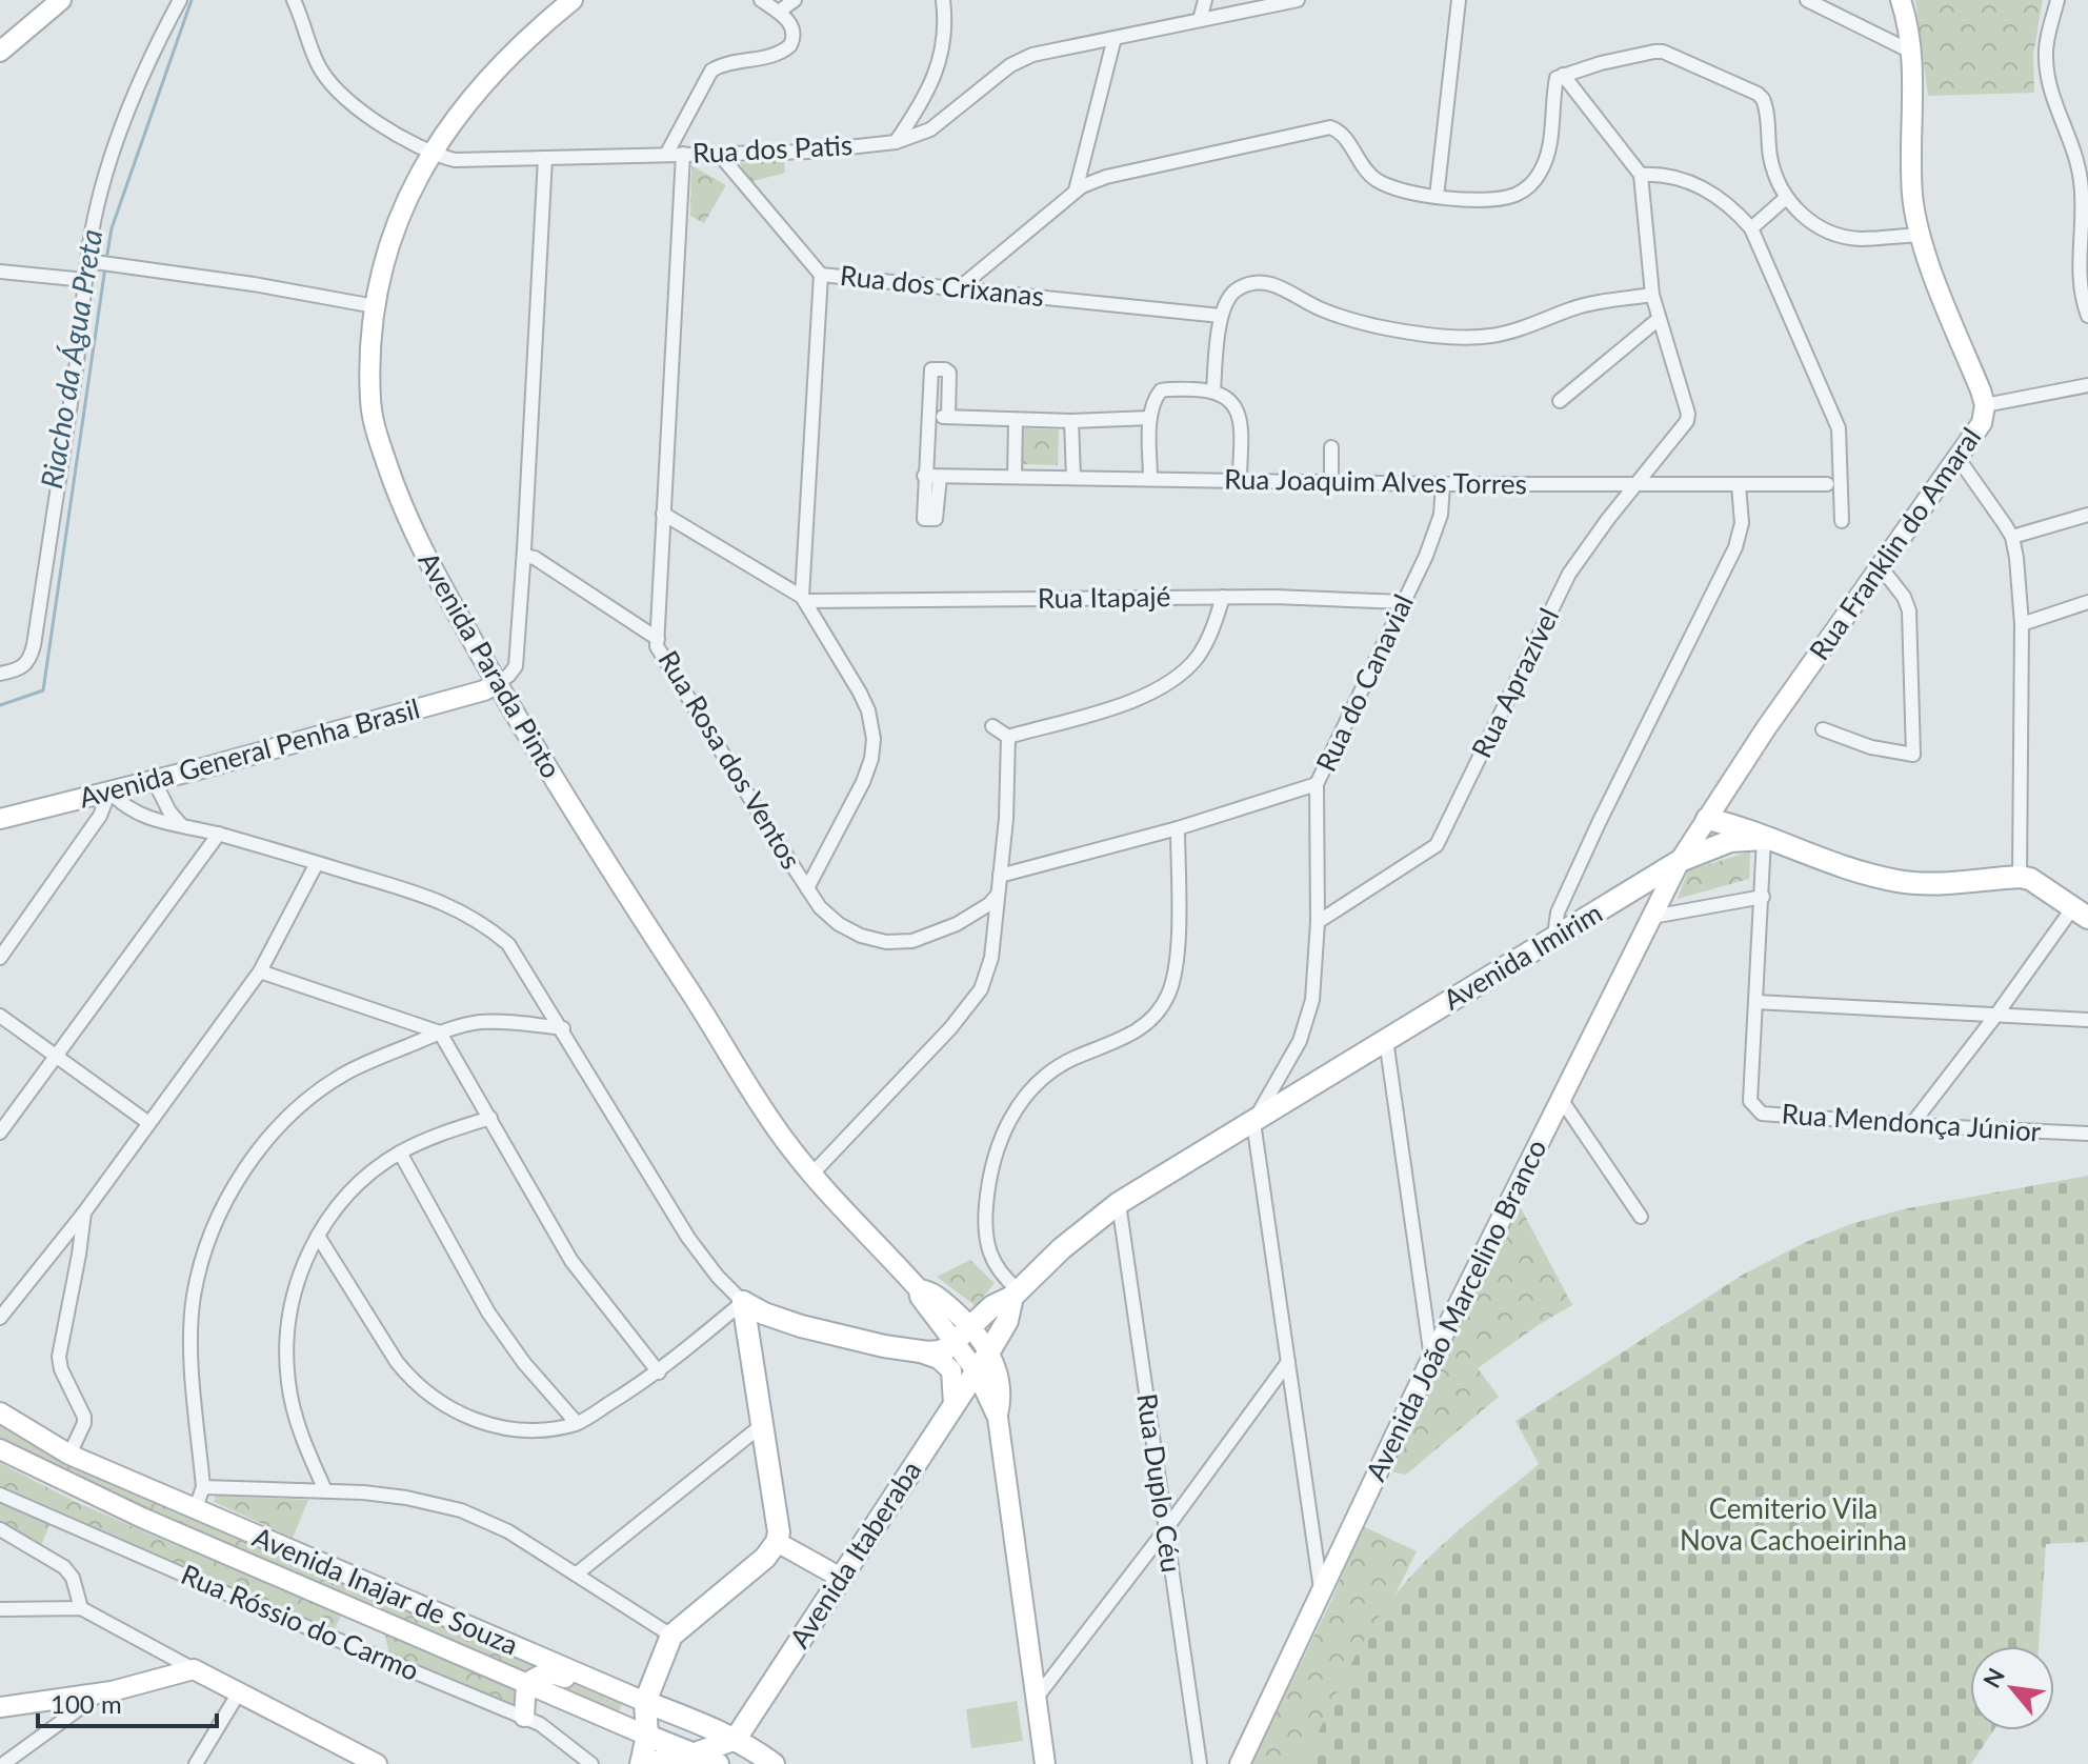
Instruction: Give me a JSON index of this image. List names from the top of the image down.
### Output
{
  "streets": {
    "main road": [
      "Rua Franklin do Amaral",
      "Avenida Parada Pinto",
      "Avenida General Penha Brasil",
      "Avenida Imirim",
      "Avenida João Marcelino Branco",
      "Avenida Itaberaba",
      "Avenida Inajar de Souza"
    ],
    "street": [
      "Rua dos Patis",
      "Rua dos Crixanas",
      "Rua Joaquim Alves Torres",
      "Rua Itapajé",
      "Rua do Canavial",
      "Rua Aprazível",
      "Rua Rosa dos Ventos",
      "Rua Mendonça Júnior",
      "Rua Duplo Céu",
      "Rua Róssio do Carmo"
    ]
  },
  "crossings": [
    ["Rua dos Patis", "Rua dos Crixanas"],
    ["Rua dos Patis", "Avenida Parada Pinto"],
    ["Rua dos Patis", "Rua Rosa dos Ventos"],
    ["Rua Joaquim Alves Torres", "Rua do Canavial"],
    ["Rua Joaquim Alves Torres", "Rua Aprazível"],
    ["Rua Franklin do Amaral", "Avenida Imirim"],
    ["Rua Franklin do Amaral", "Avenida João Marcelino Branco"],
    ["Rua Itapajé", "Rua do Canavial"],
    ["Avenida Parada Pinto", "Avenida General Penha Brasil"],
    ["Avenida Parada Pinto", "Avenida Imirim"],
    ["Avenida Parada Pinto", "Avenida Itaberaba"],
    ["Rua do Canavial", "Rua Aprazível"],
    ["Rua do Canavial", "Avenida Imirim"],
    ["Avenida Imirim", "Rua Mendonça Júnior"],
    ["Avenida Imirim", "Avenida João Marcelino Branco"],
    ["Avenida Imirim", "Rua Duplo Céu"],
    ["Avenida Imirim", "Avenida Itaberaba"],
    ["Avenida Itaberaba", "Avenida Inajar de Souza"]
  ],
  "water": ["Riacho da Água Preta"],
  "parks": ["Cemiterio Vila Nova Cachoeirinha"],
  "scale_bar": "100 m",
  "north": "top left"
}
